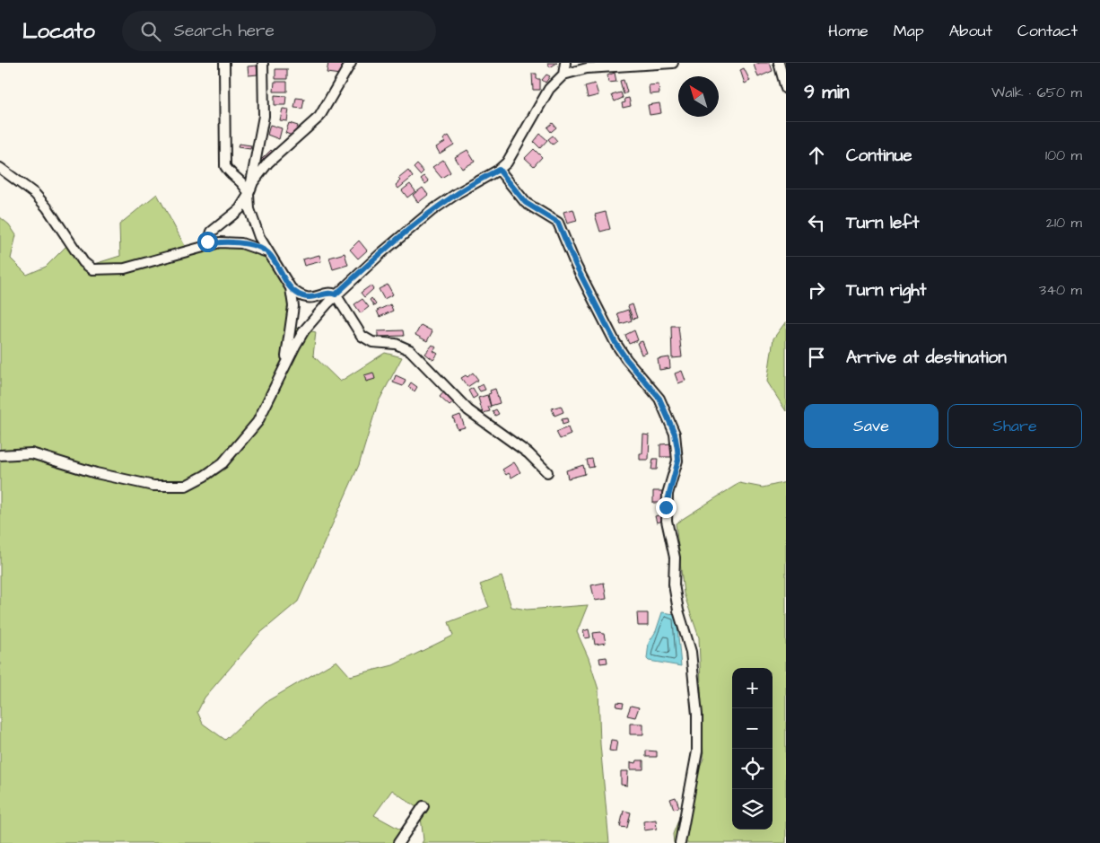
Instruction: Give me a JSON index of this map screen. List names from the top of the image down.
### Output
{
  "north": "top left",
  "page": {
    "header": "Locato",
    "search": "Search here",
    "nav": [
      "Home",
      "Map",
      "About",
      "Contact"
    ],
    "heading": ["9 min", "Walk · 650 m"],
    "list": [
      ["Continue", "100 m"],
      ["Turn left", "210 m"],
      ["Turn right", "340 m"],
      "Arrive at destination"
    ],
    "buttons": ["Save", "Share"],
    "map_buttons": ["+", "−"]
  }
}
